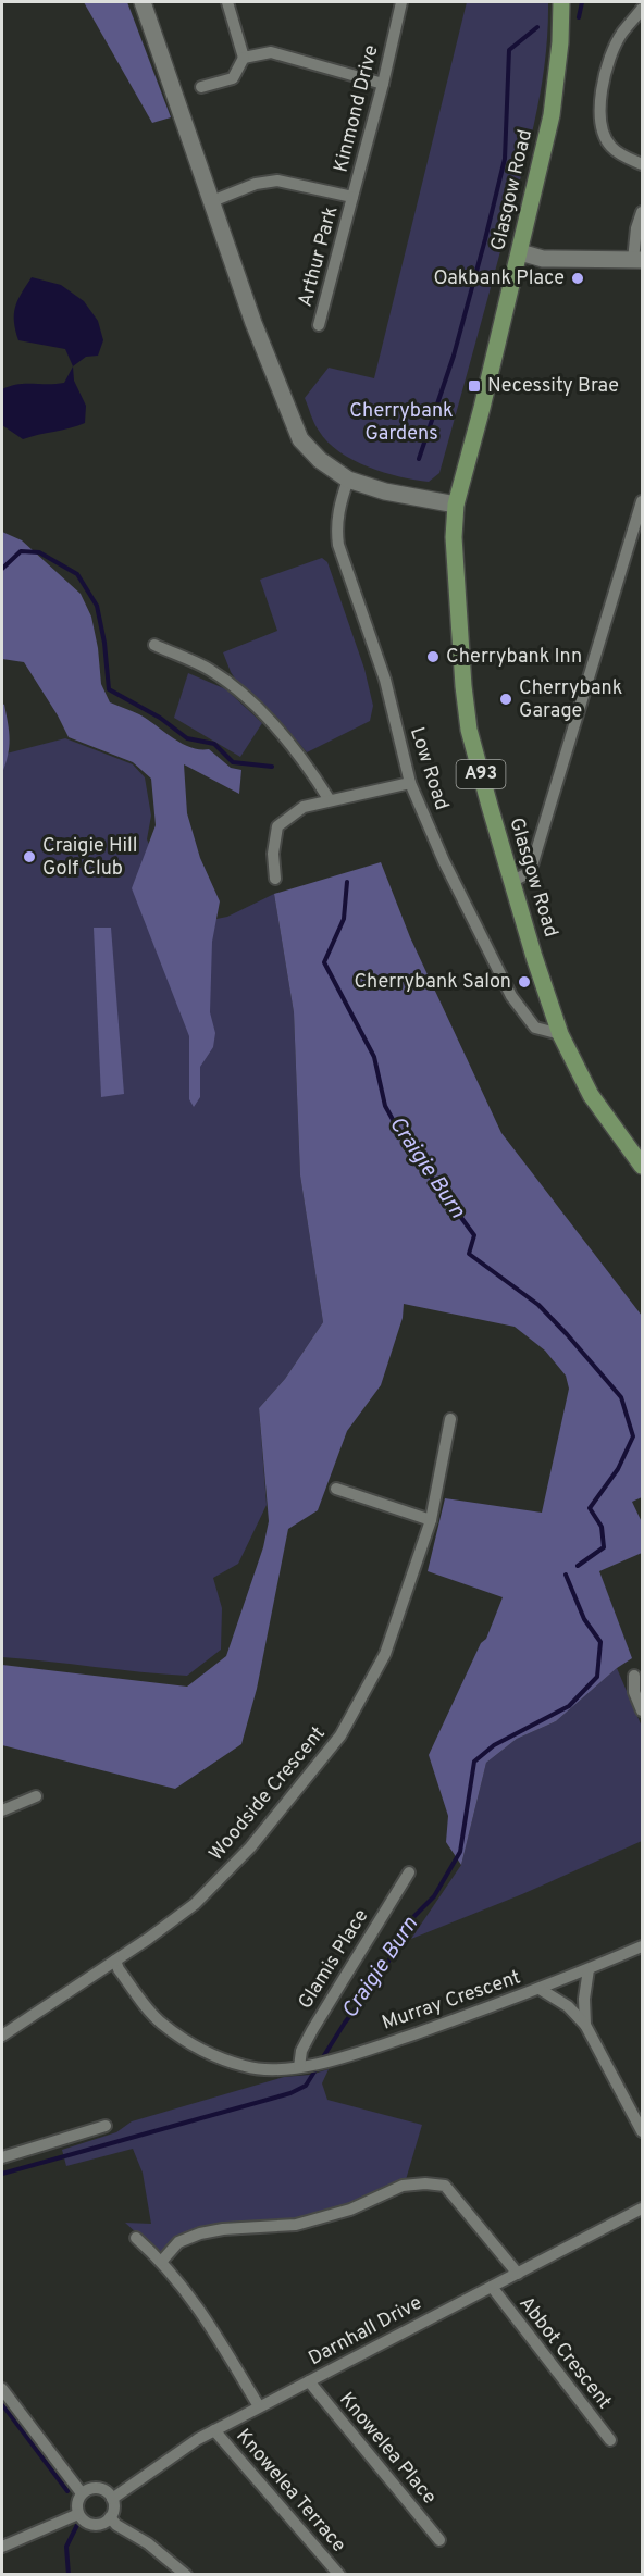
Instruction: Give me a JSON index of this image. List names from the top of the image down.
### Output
{
  "streets": {
    "main road": ["Glasgow Road", "A93"],
    "street": [
      "Kinmond Drive",
      "Arthur Park",
      "Low Road",
      "Woodside Crescent",
      "Glamis Place",
      "Murray Crescent",
      "Darnhall Drive",
      "Abbot Crescent",
      "Knowelea Place",
      "Knowelea Terrace"
    ]
  },
  "crossings": [
    ["Kinmond Drive", "Arthur Park"],
    ["Glasgow Road", "Low Road"],
    ["Woodside Crescent", "Murray Crescent"],
    ["Glamis Place", "Murray Crescent"],
    ["Darnhall Drive", "Abbot Crescent"],
    ["Darnhall Drive", "Knowelea Place"],
    ["Darnhall Drive", "Knowelea Terrace"]
  ],
  "water": ["Craigie Burn"],
  "parks": ["Cherrybank Gardens"],
  "places": {
    "other": [
      "Oakbank Place",
      "Cherrybank Inn",
      "Cherrybank Garage",
      "Craigie Hill Golf Club",
      "Cherrybank Salon"
    ],
    "transit": ["Necessity Brae"]
  }
}
